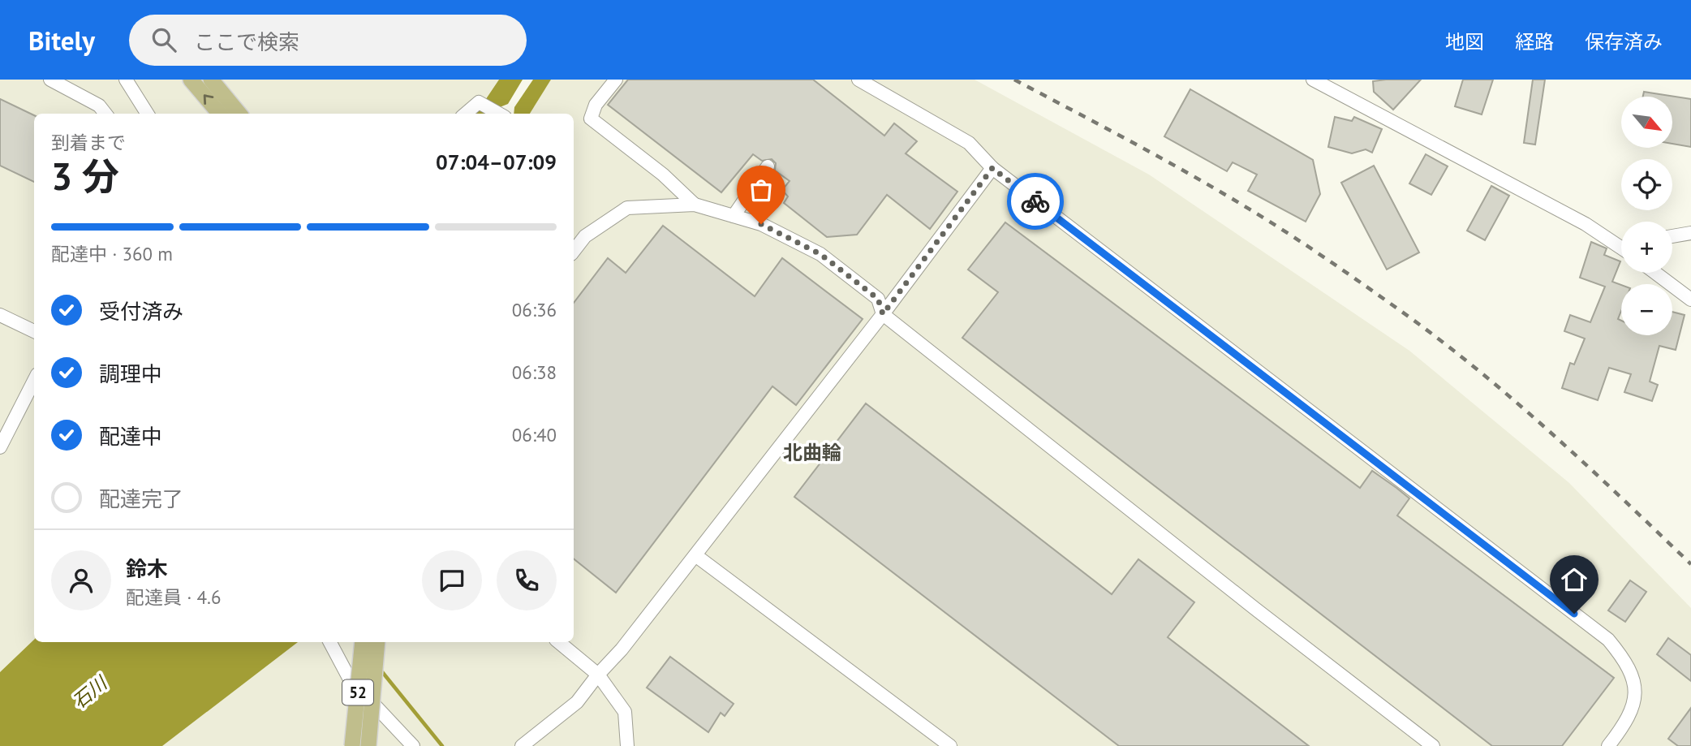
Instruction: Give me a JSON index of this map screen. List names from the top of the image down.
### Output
{
  "streets": {
    "main road": ["52"]
  },
  "districts": ["北曲輪"],
  "water": ["石川"],
  "north": "bottom right",
  "page": {
    "header": "Bitely",
    "search": "ここで検索",
    "nav": ["地図", "経路", "保存済み"],
    "map_buttons": ["+", "−"],
    "heading": ["3 分", "到着まで", "07:04–07:09"],
    "panel": ["鈴木", "配達員 · 4.6"],
    "bar": "配達中 · 360 m",
    "list": [
      ["受付済み", "06:36"],
      ["調理中", "06:38"],
      ["配達中", "06:40"],
      "配達完了"
    ]
  }
}
